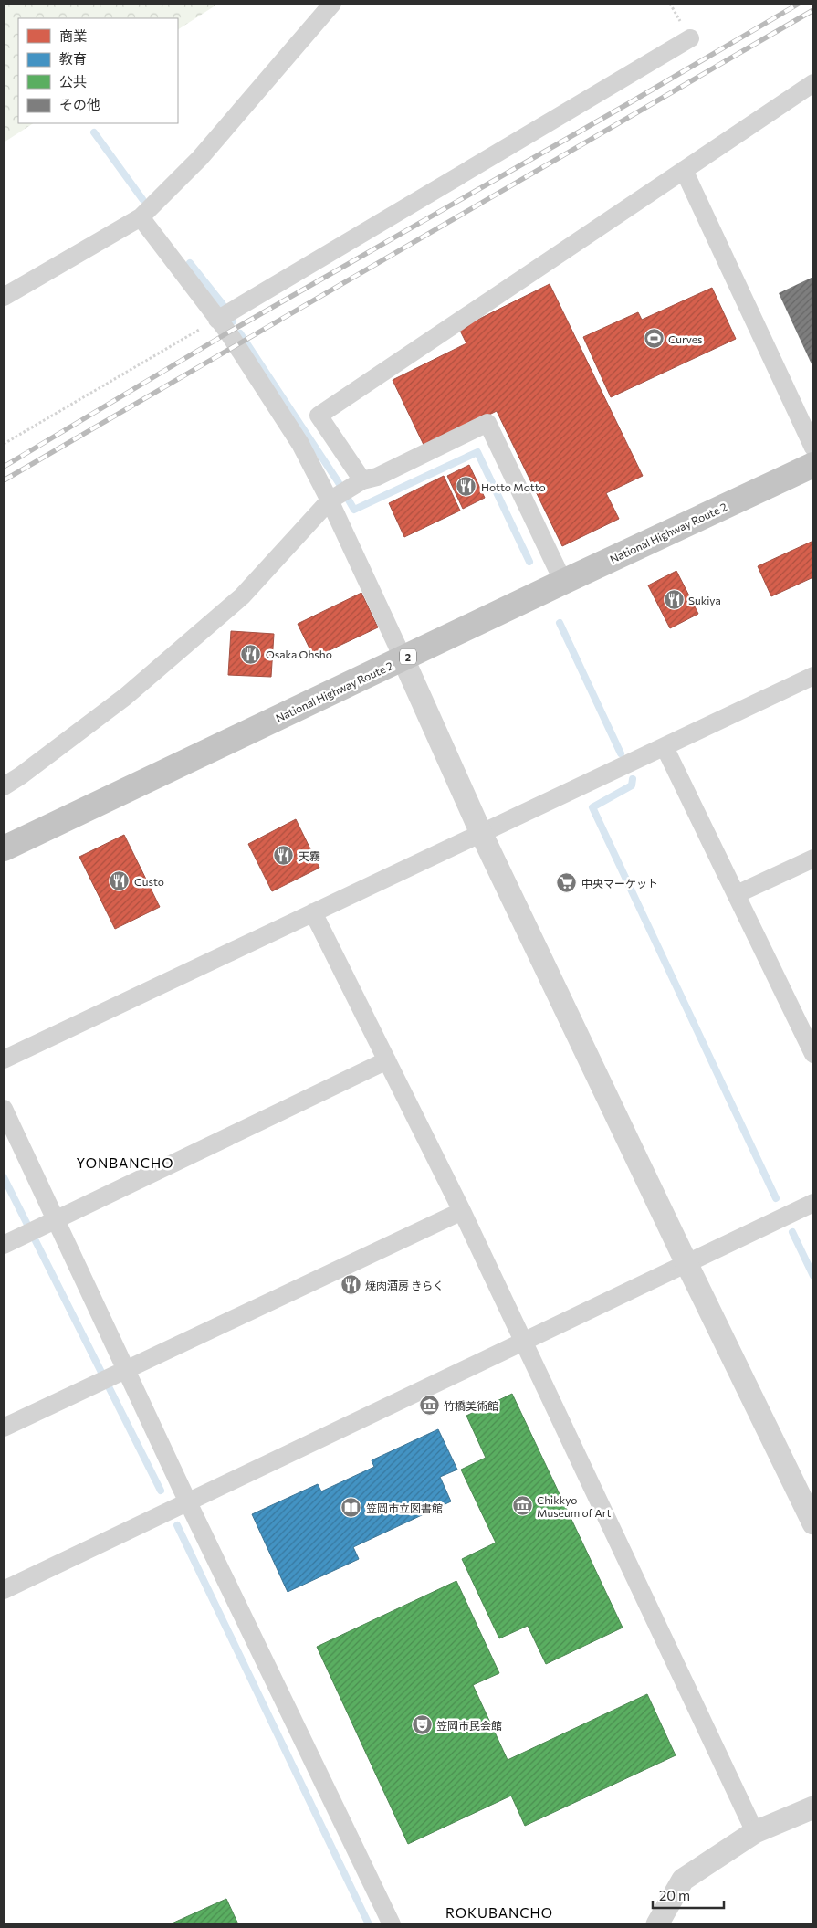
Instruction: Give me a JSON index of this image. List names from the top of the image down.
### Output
{
  "streets": {
    "highway": ["National Highway Route 2", "2"]
  },
  "districts": ["YONBANCHO", "ROKUBANCHO"],
  "places": {
    "sports": ["Curves"],
    "restaurant": [
      "Hotto Motto",
      "Sukiya",
      "Osaka Ohsho",
      "天霧",
      "Gusto",
      "焼肉酒房 きらく"
    ],
    "supermarket": ["中央マーケット"],
    "museum": ["竹橋美術館", "Chikkyo Museum of Art"],
    "library": ["笠岡市立図書館"],
    "theatre": ["笠岡市民会館"]
  },
  "legend": [
    "商業",
    "教育",
    "公共",
    "その他"
  ],
  "scale_bar": "20 m"
}
